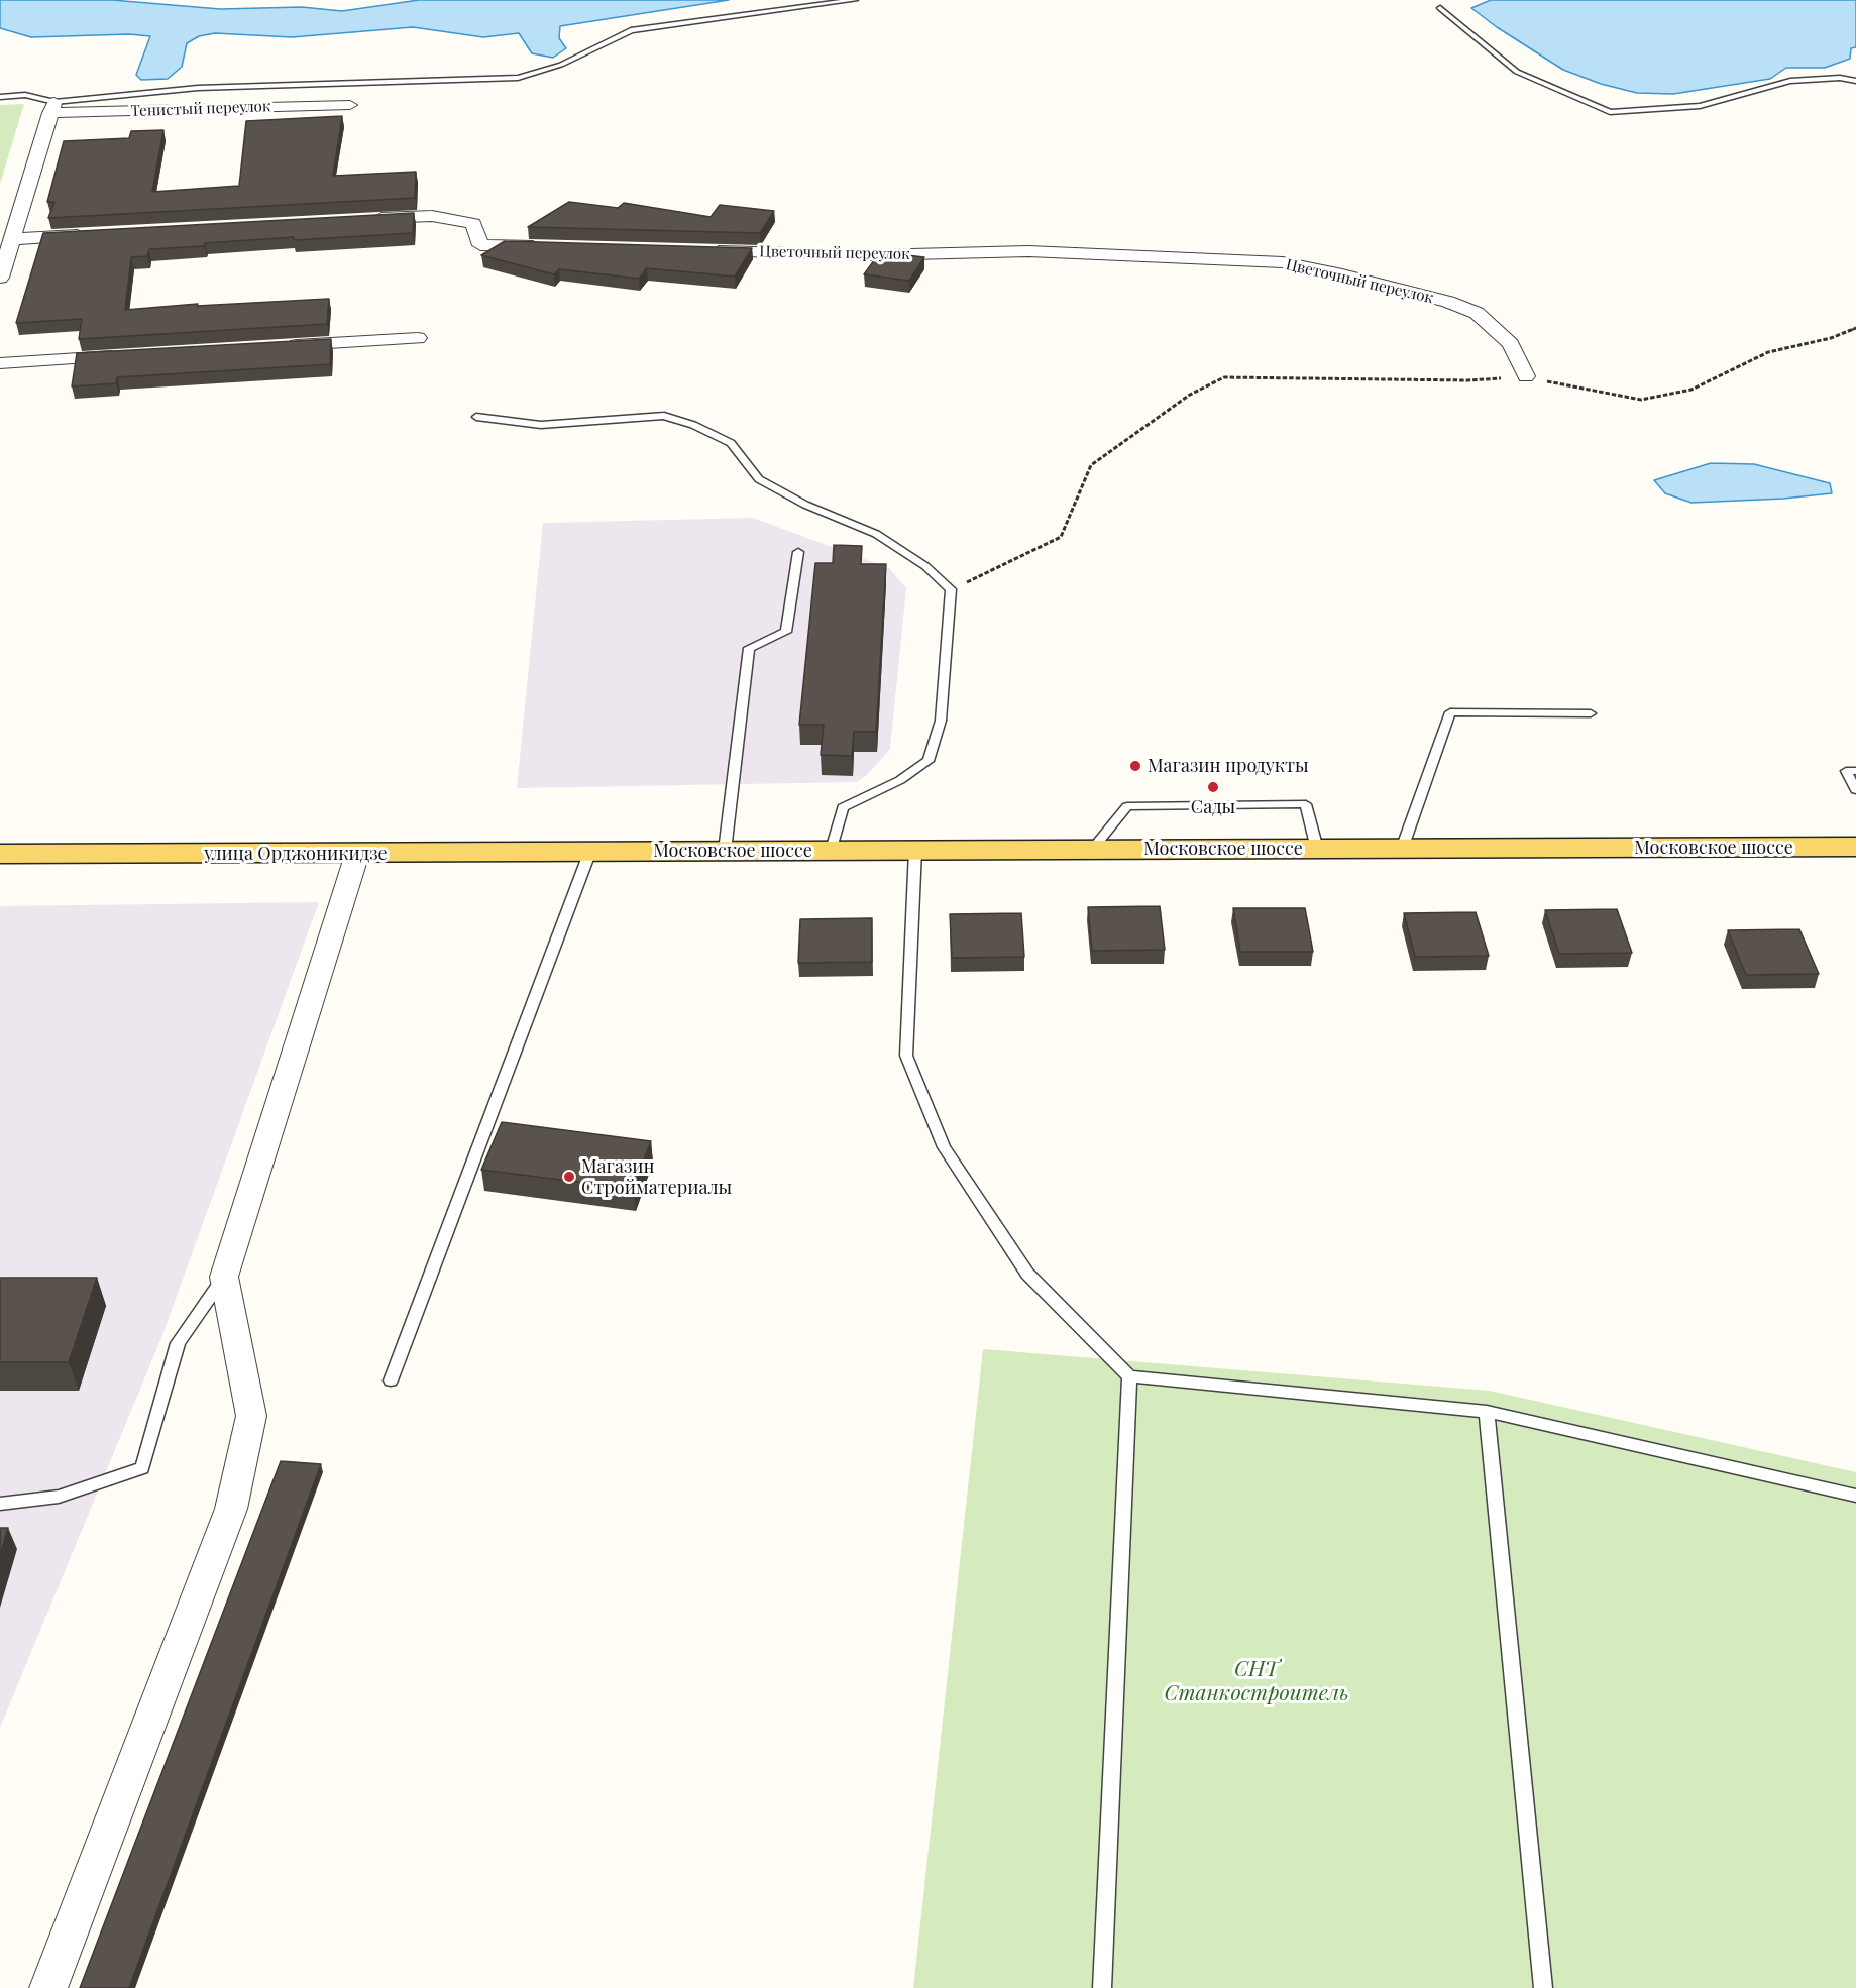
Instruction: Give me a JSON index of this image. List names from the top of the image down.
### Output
{
  "streets": {
    "main road": ["Московское шоссе", "улица Орджоникидзе"],
    "street": ["Тенистый переулок", "Цветочный переулок"]
  },
  "crossings": [
    ["Московское шоссе", "улица Орджоникидзе"]
  ],
  "parks": ["СНТ Станкостроитель"],
  "places": ["Магазин продукты", "Сады", "Магазин Стройматериалы"]
}
